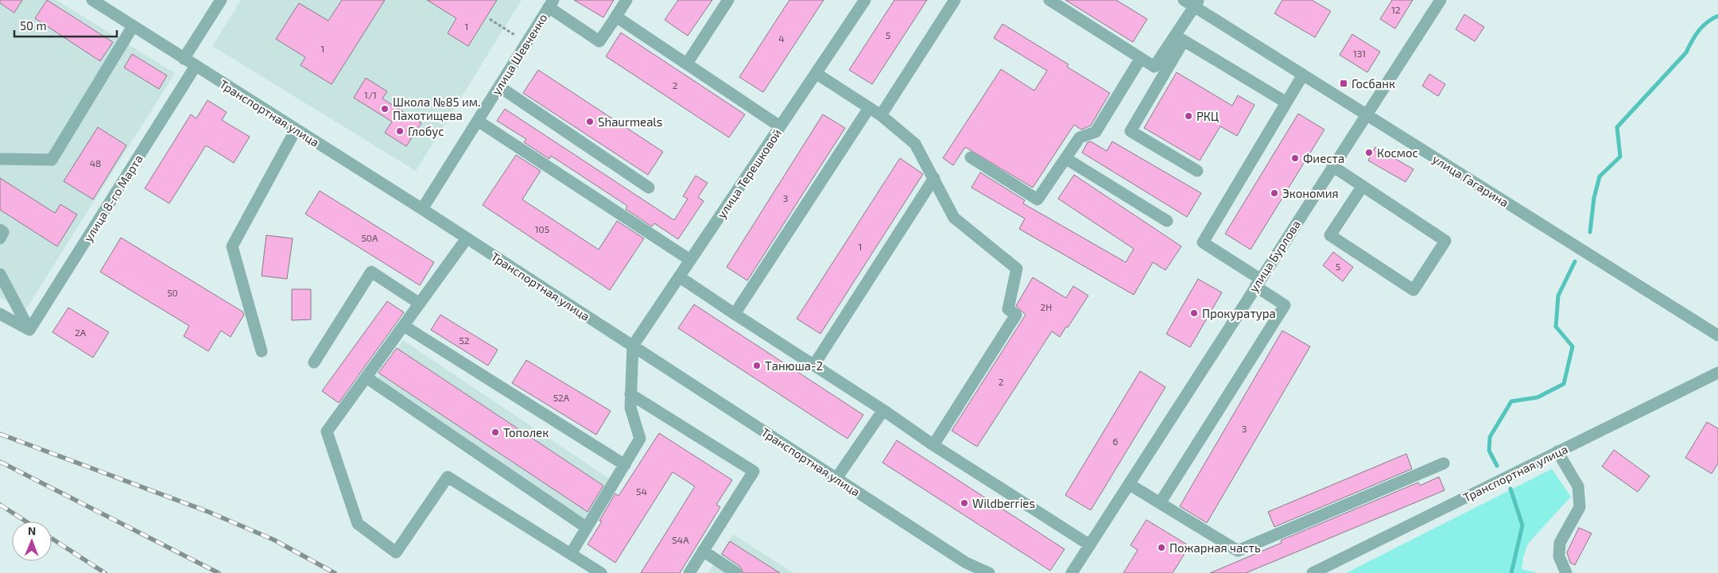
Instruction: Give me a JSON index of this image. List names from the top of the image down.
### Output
{
  "streets": {
    "street": [
      "улица Шевченко",
      "Транспортная улица",
      "улица Терешковой",
      "улица Гагарина",
      "улица 8-го Марта",
      "улица Бурлова"
    ]
  },
  "crossings": [
    ["улица Шевченко", "Транспортная улица"],
    ["Транспортная улица", "улица Терешковой"],
    ["Транспортная улица", "улица 8-го Марта"],
    ["улица Гагарина", "улица Бурлова"]
  ],
  "places": {
    "transit": ["Госбанк"],
    "other": [
      "Школа №85 им. Пахотищева",
      "РКЦ",
      "Shaurmeals",
      "Глобус",
      "Космос",
      "Фиеста",
      "Экономия",
      "Прокуратура",
      "Танюша-2",
      "Тополек",
      "Wildberries",
      "Пожарная часть"
    ]
  },
  "house_numbers": [
    "12",
    "1",
    "5",
    "4",
    "1",
    "131",
    "2",
    "1/1",
    "48",
    "3",
    "105",
    "50А",
    "1",
    "5",
    "50",
    "2Н",
    "2А",
    "52",
    "2",
    "52А",
    "3",
    "6",
    "54",
    "54А"
  ],
  "scale_bar": "50 m",
  "north": "top"
}
